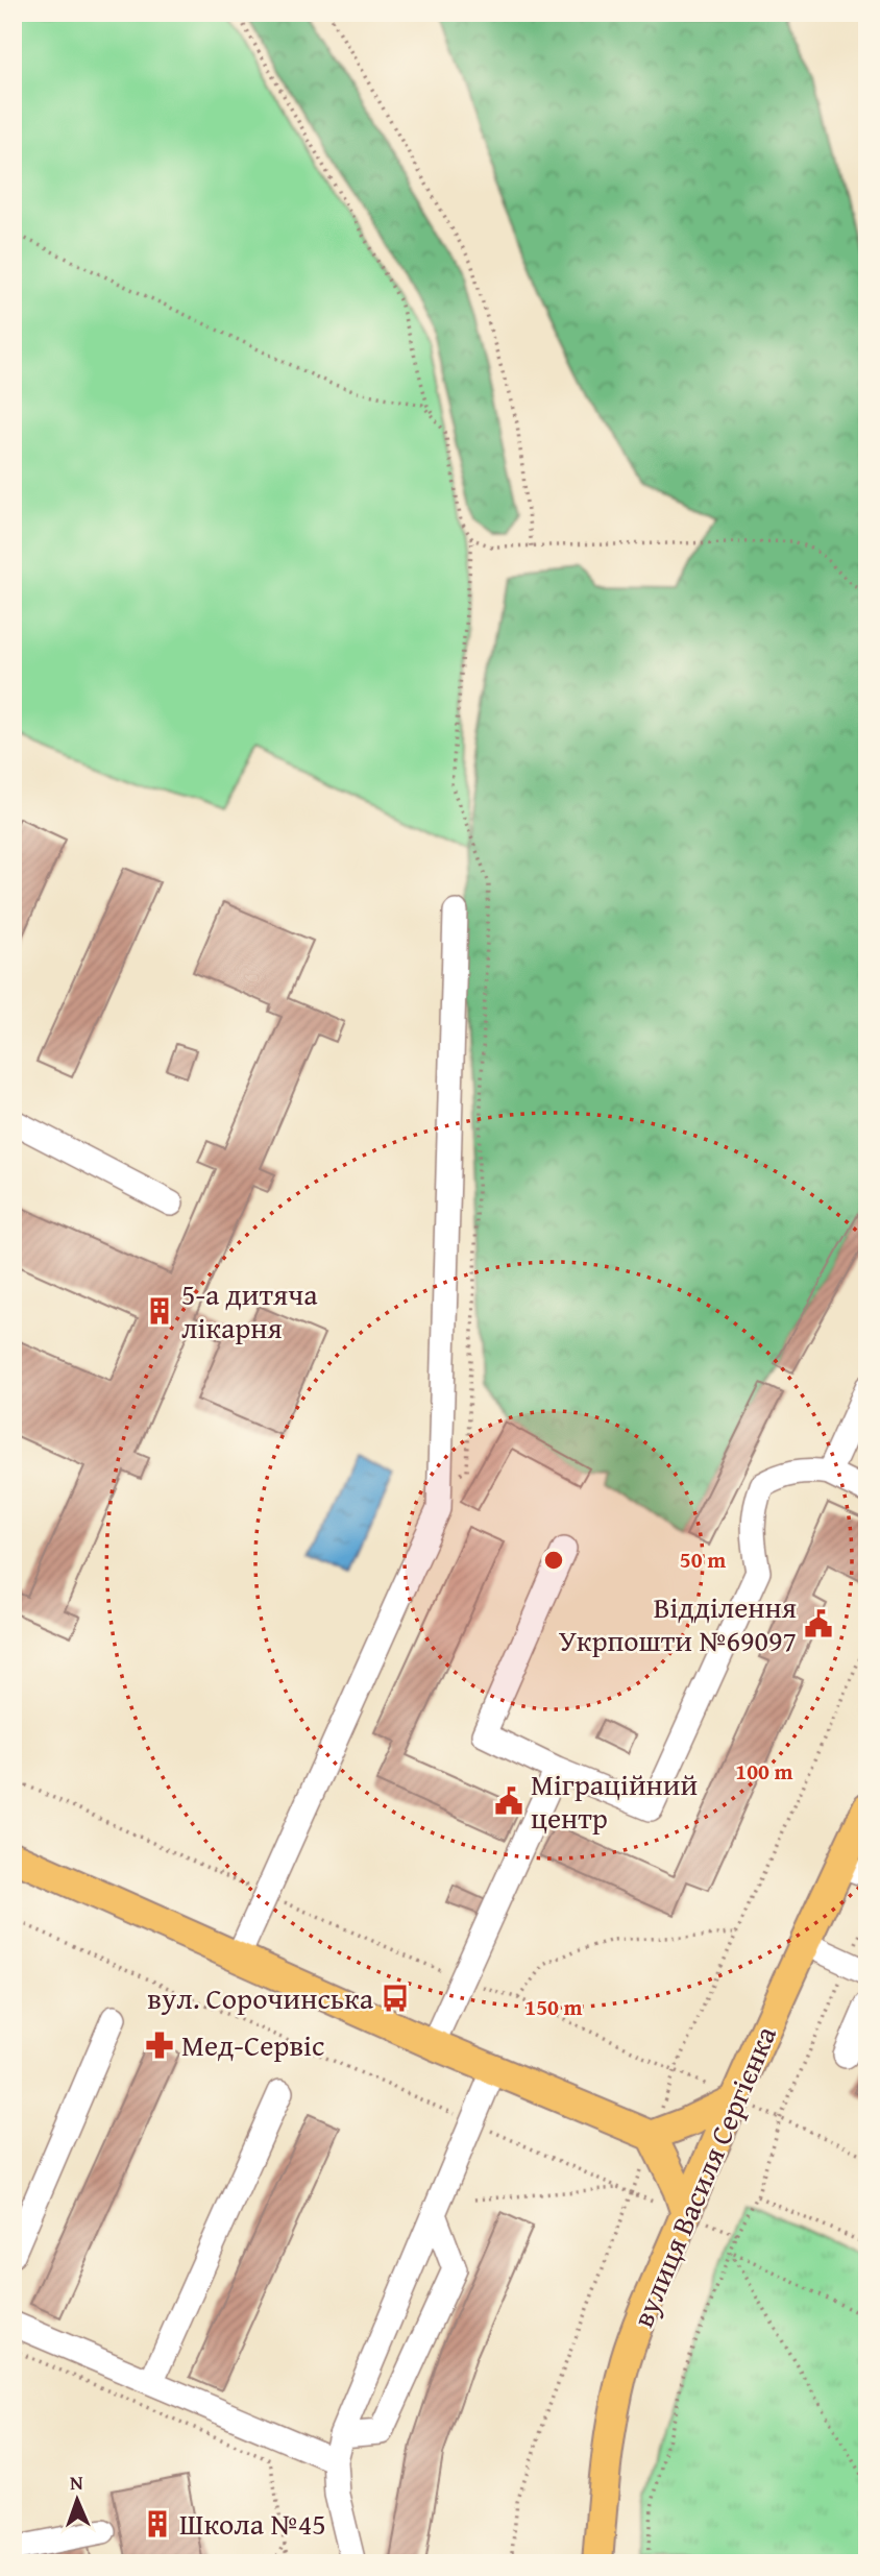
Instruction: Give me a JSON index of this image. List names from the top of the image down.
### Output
{
  "streets": {
    "main road": ["вулиця Василя Сергієнка"]
  },
  "places": {
    "building": ["5-а дитяча лікарня", "Школа №45"],
    "public building": ["Відділення Укрпошти №69097", "Міграційний центр"],
    "bus stop": ["вул. Сорочинська"],
    "pharmacy": ["Мед-Сервіс"]
  },
  "north": "top",
  "rings": ["50 m", "100 m", "150 m"]
}
